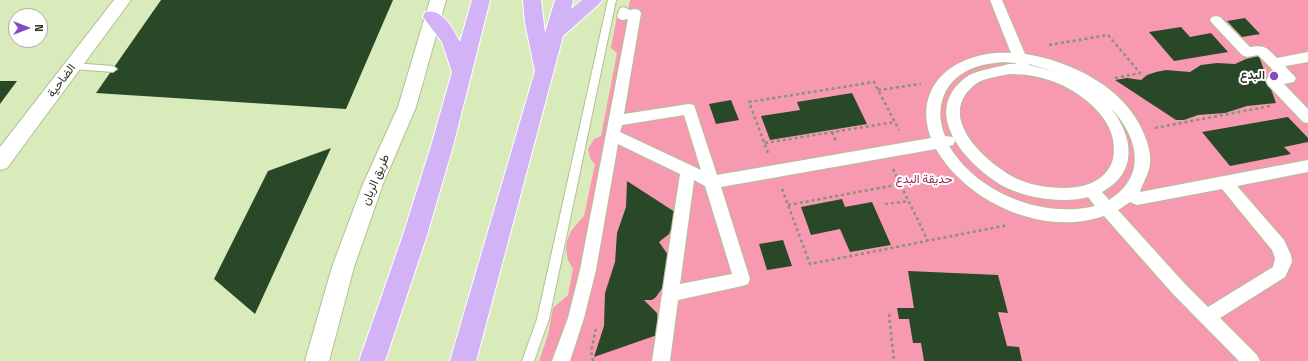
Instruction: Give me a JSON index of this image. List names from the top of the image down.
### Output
{
  "streets": {
    "street": ["الضاحية", "طريق الريان"]
  },
  "parks": ["حديقة البدع"],
  "places": ["البدع"],
  "north": "right"
}
